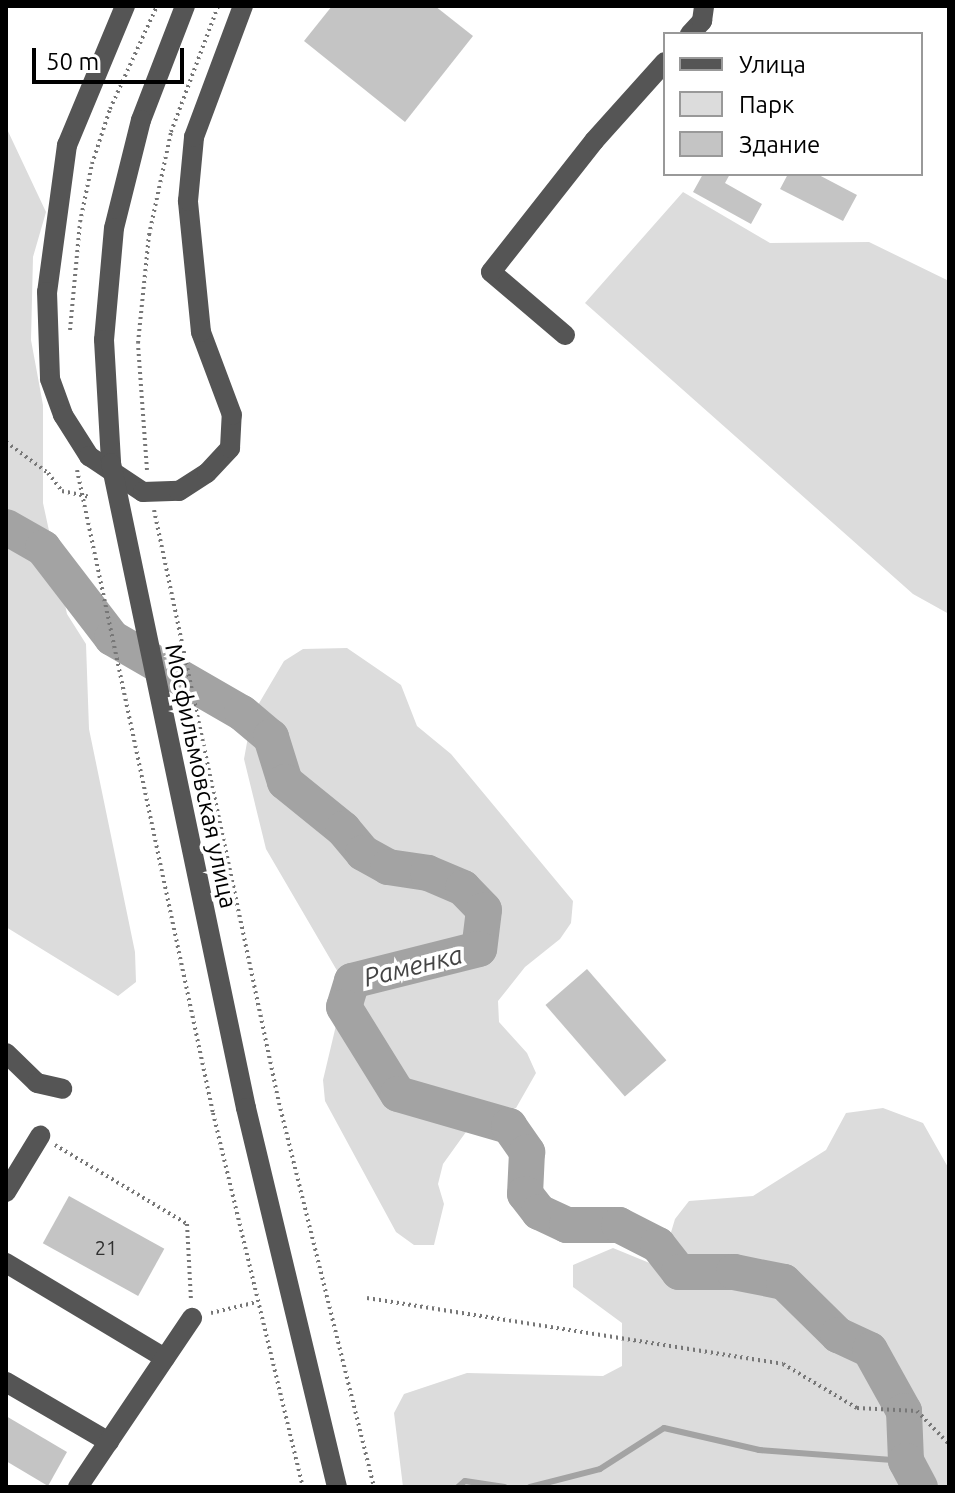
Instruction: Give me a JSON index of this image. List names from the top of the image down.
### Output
{
  "streets": {
    "street": ["Мосфильмовская улица"]
  },
  "water": ["Раменка"],
  "house_numbers": ["21"],
  "legend": ["Улица", "Парк", "Здание"],
  "scale_bar": "50 m"
}
